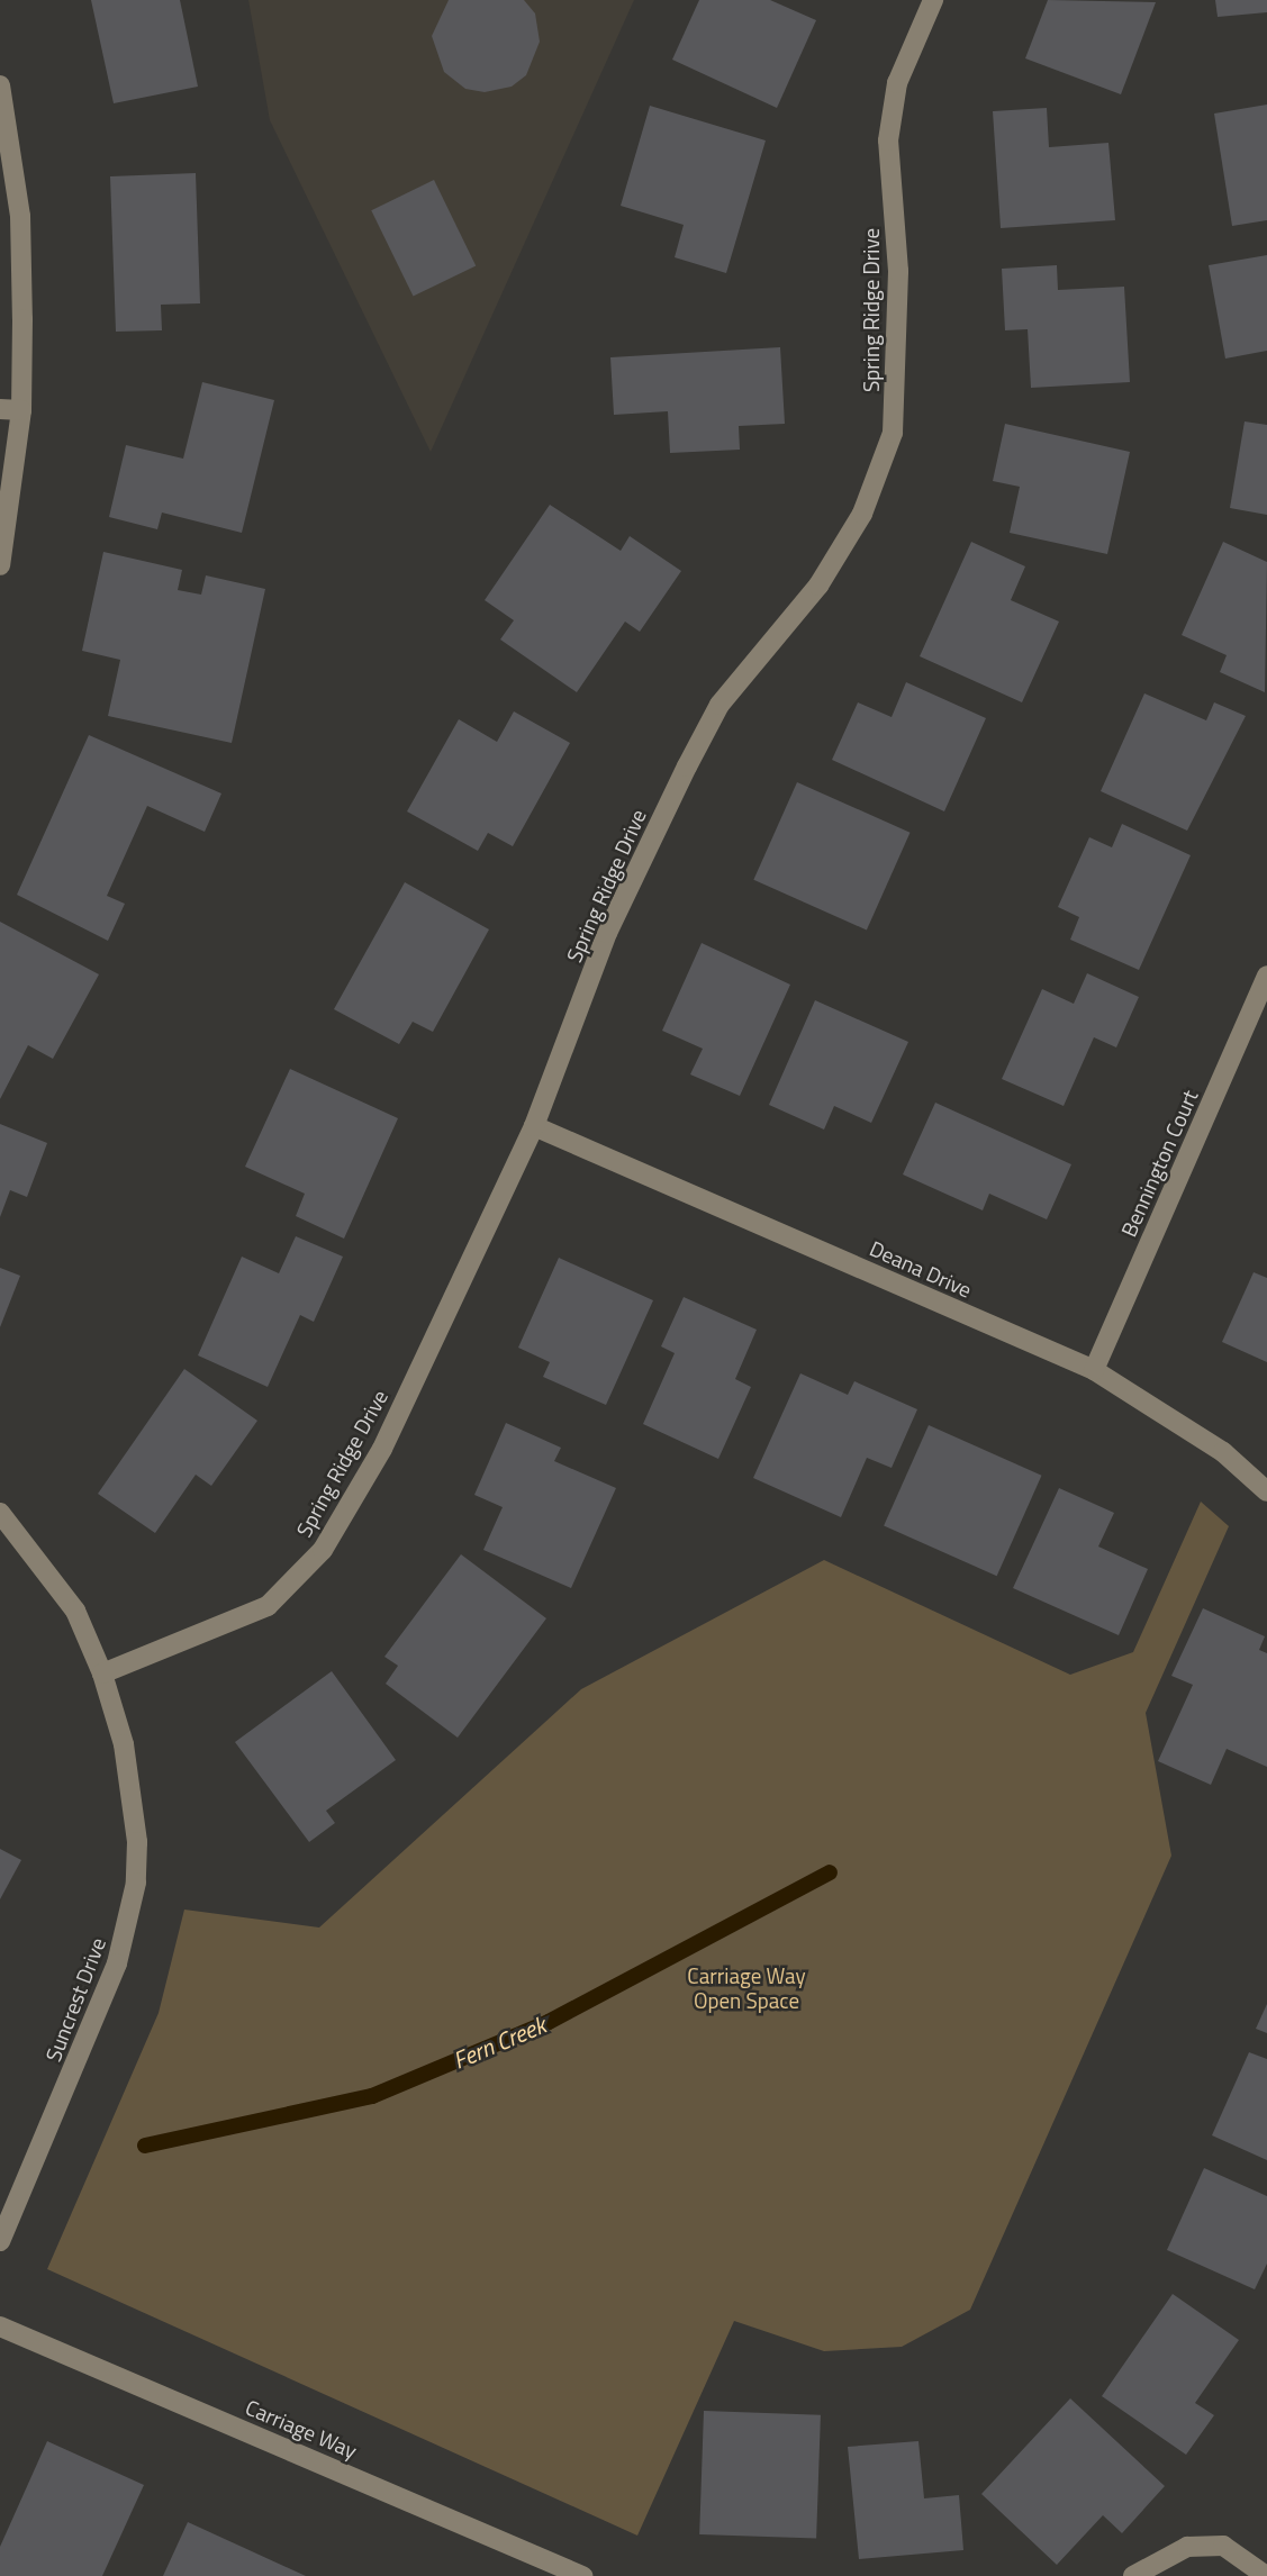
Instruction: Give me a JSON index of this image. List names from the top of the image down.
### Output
{
  "streets": {
    "street": [
      "Spring Ridge Drive",
      "Bennington Court",
      "Deana Drive",
      "Suncrest Drive",
      "Carriage Way"
    ]
  },
  "crossings": [
    ["Spring Ridge Drive", "Deana Drive"],
    ["Spring Ridge Drive", "Suncrest Drive"],
    ["Bennington Court", "Deana Drive"]
  ],
  "water": ["Fern Creek"],
  "parks": ["Carriage Way Open Space"]
}
